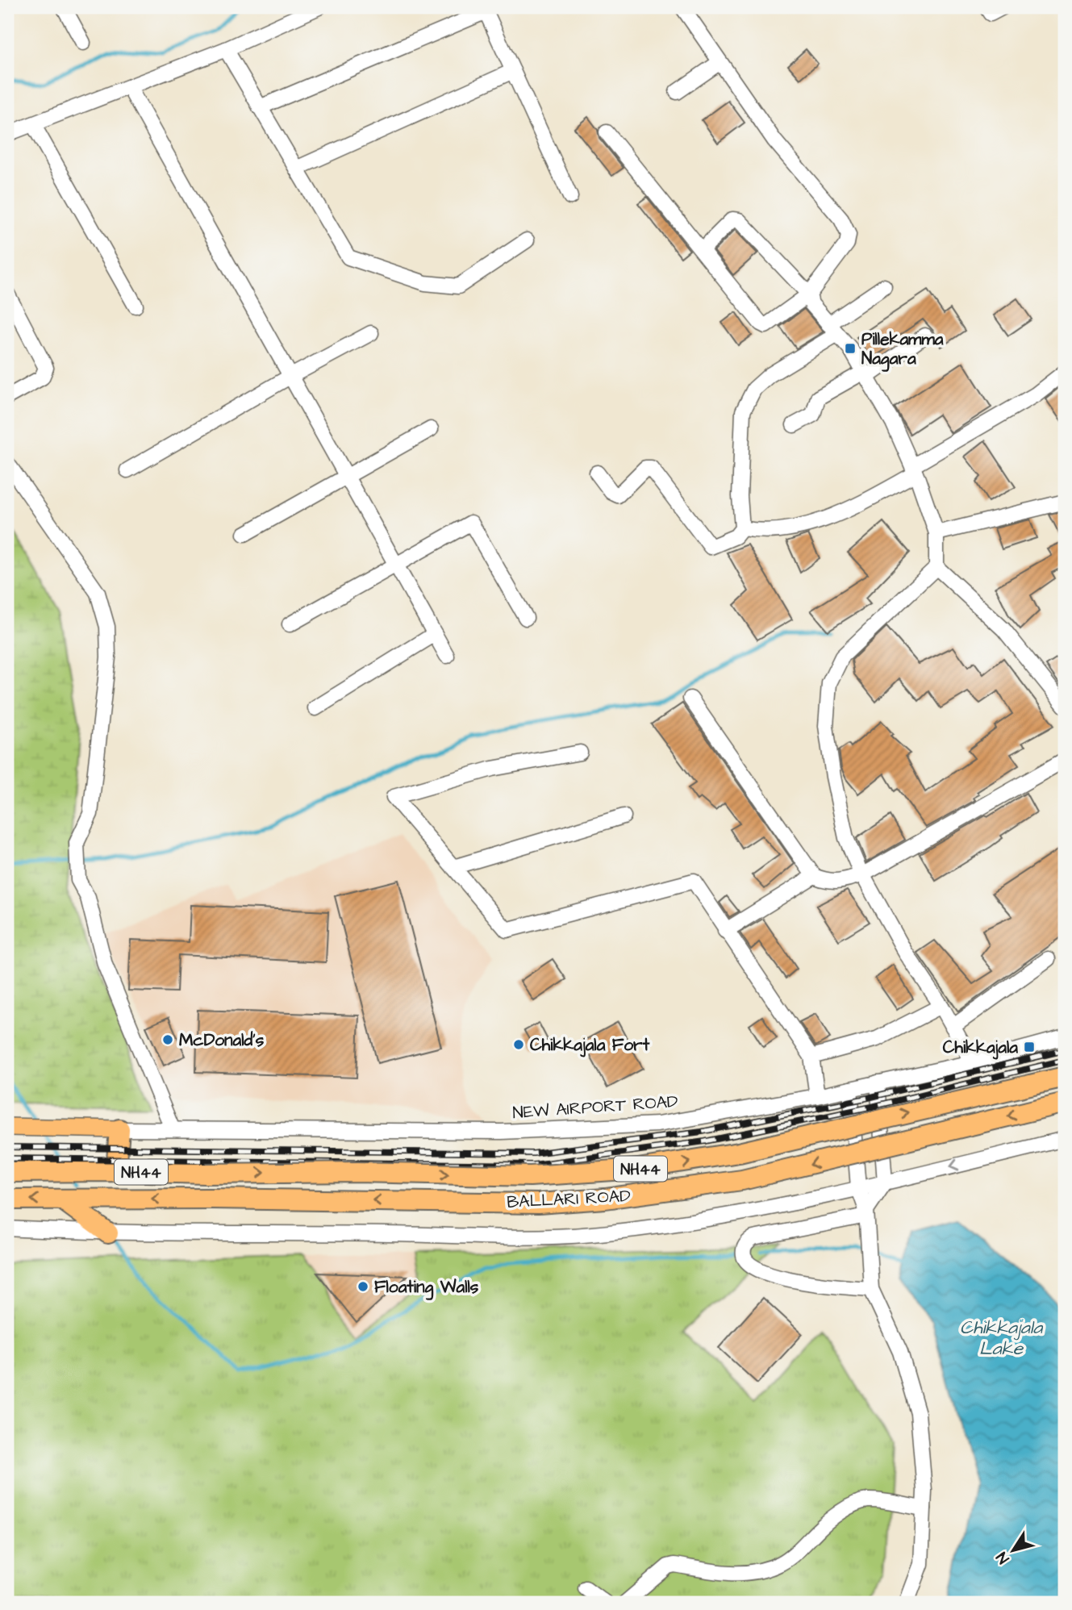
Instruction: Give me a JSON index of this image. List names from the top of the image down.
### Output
{
  "streets": {
    "highway": ["NH44", "BALLARI ROAD"],
    "street": ["NEW AIRPORT ROAD"]
  },
  "crossings": [
    ["NH44", "BALLARI ROAD"]
  ],
  "water": ["Chikkajala Lake"],
  "places": {
    "transit": ["Pillekamma Nagara", "Chikkajala"],
    "other": ["McDonald's", "Chikkajala Fort", "Floating Walls"]
  },
  "north": "bottom left"
}
